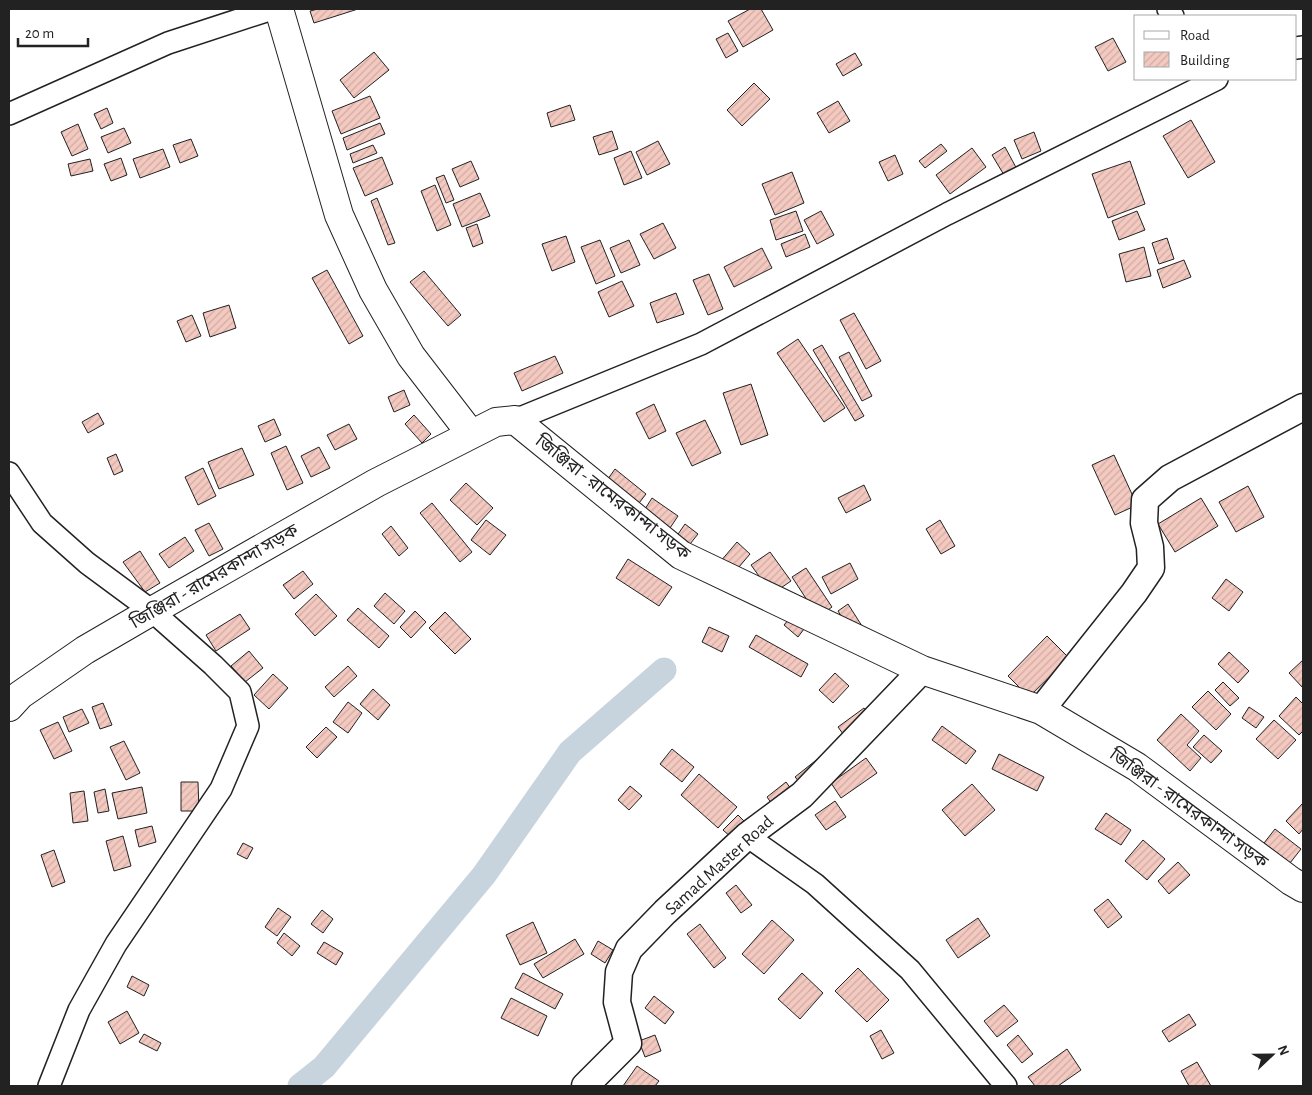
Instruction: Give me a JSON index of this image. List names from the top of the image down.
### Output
{
  "streets": {
    "main road": ["জিঞ্জিরা - রামেরকান্দা সড়ক"],
    "street": ["Samad Master Road"]
  },
  "crossings": [
    ["জিঞ্জিরা - রামেরকান্দা সড়ক", "Samad Master Road"]
  ],
  "legend": ["Road", "Building"],
  "scale_bar": "20 m",
  "north": "right"
}
